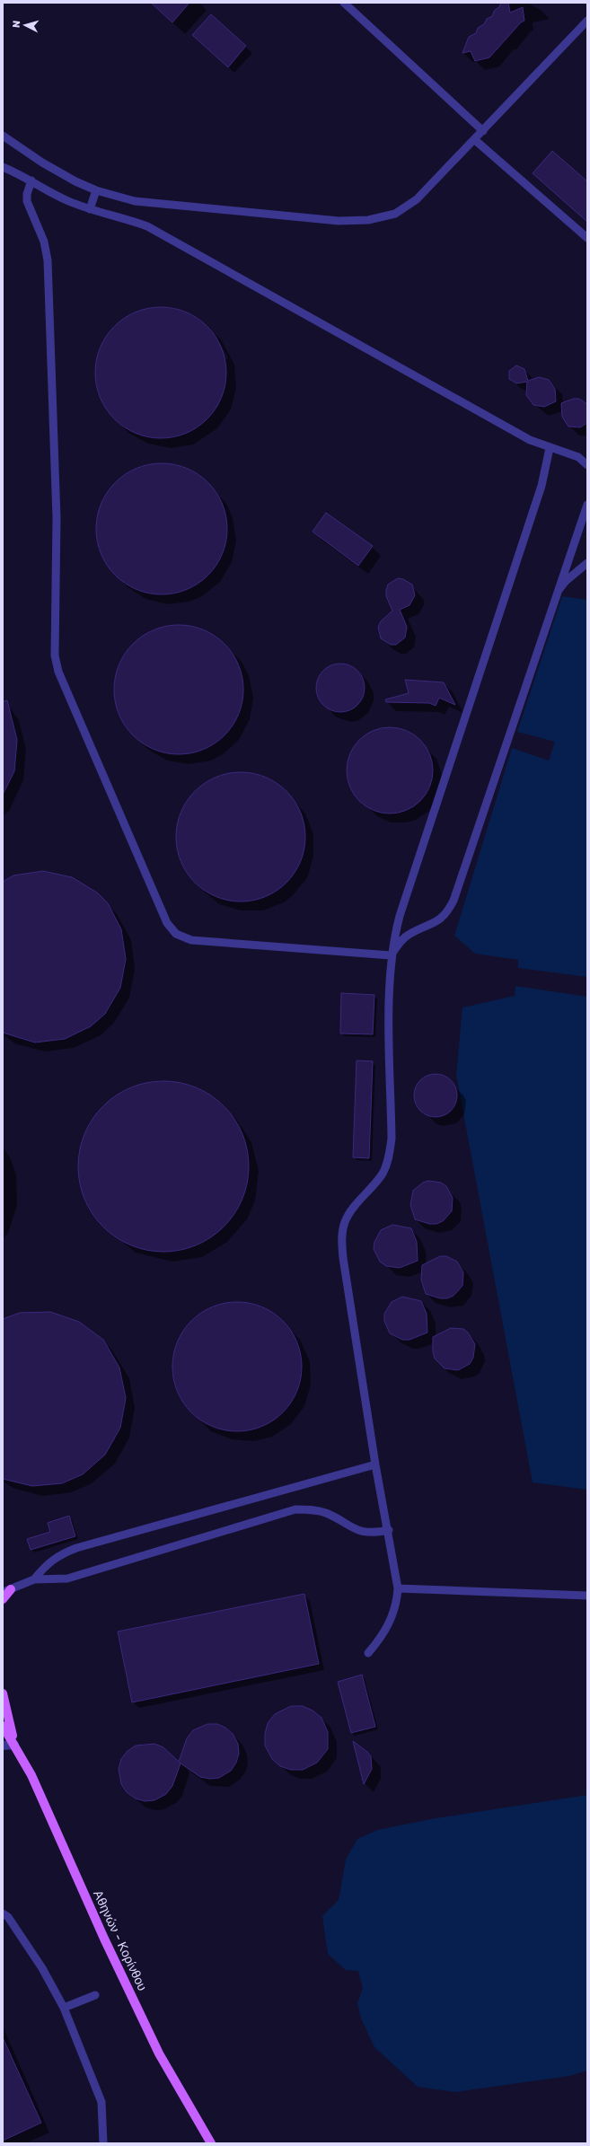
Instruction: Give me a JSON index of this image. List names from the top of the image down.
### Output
{
  "streets": {
    "main road": ["Αθηνών - Κορίνθου"]
  },
  "north": "left"
}
